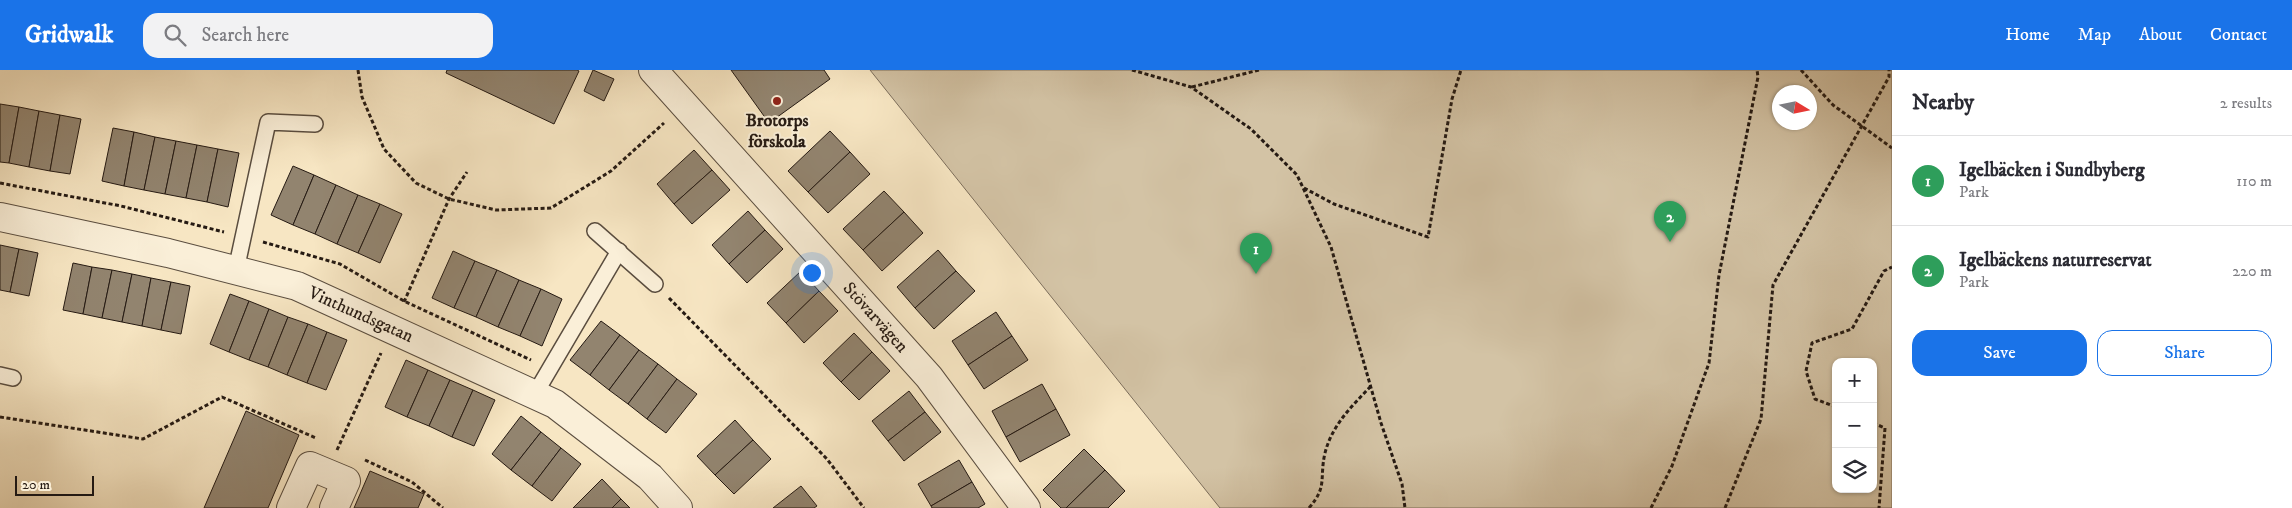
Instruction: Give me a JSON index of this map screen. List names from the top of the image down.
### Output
{
  "streets": {
    "street": ["Vinthundsgatan", "Stövarvägen"]
  },
  "places": ["Brotorps förskola"],
  "scale_bar": "20 m",
  "north": "right",
  "page": {
    "header": "Gridwalk",
    "search": "Search here",
    "nav": [
      "Home",
      "Map",
      "About",
      "Contact"
    ],
    "heading": ["Nearby", "2 results"],
    "list": [
      {
        "mark": "1",
        "name": "Igelbäcken i Sundbyberg",
        "note": "Park",
        "value": "110 m"
      },
      {
        "mark": "2",
        "name": "Igelbäckens naturreservat",
        "note": "Park",
        "value": "220 m"
      }
    ],
    "pins": ["2", "1"],
    "buttons": ["Save", "Share"],
    "map_buttons": ["+", "−"],
    "scale": "20 m"
  }
}
